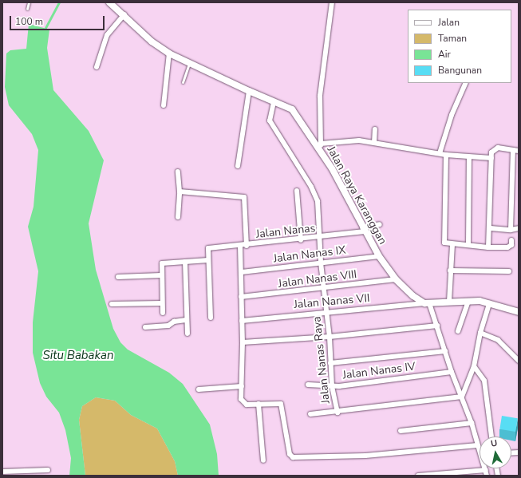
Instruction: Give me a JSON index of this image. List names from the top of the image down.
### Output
{
  "streets": {
    "street": [
      "Jalan Raya Karanggan",
      "Jalan Nanas",
      "Jalan Nanas IX",
      "Jalan Nanas VIII",
      "Jalan Nanas VII",
      "Jalan Nanas Raya",
      "Jalan Nanas IV"
    ]
  },
  "crossings": [
    ["Jalan Raya Karanggan", "Jalan Nanas"],
    ["Jalan Raya Karanggan", "Jalan Nanas IX"],
    ["Jalan Raya Karanggan", "Jalan Nanas VIII"],
    ["Jalan Raya Karanggan", "Jalan Nanas VII"],
    ["Jalan Raya Karanggan", "Jalan Nanas Raya"],
    ["Jalan Nanas", "Jalan Nanas Raya"],
    ["Jalan Nanas IX", "Jalan Nanas Raya"],
    ["Jalan Nanas VIII", "Jalan Nanas Raya"],
    ["Jalan Nanas VII", "Jalan Nanas Raya"],
    ["Jalan Nanas Raya", "Jalan Nanas IV"]
  ],
  "water": ["Situ Babakan"],
  "legend": [
    "Jalan",
    "Taman",
    "Air",
    "Bangunan"
  ],
  "scale_bar": "100 m",
  "north": "top"
}
